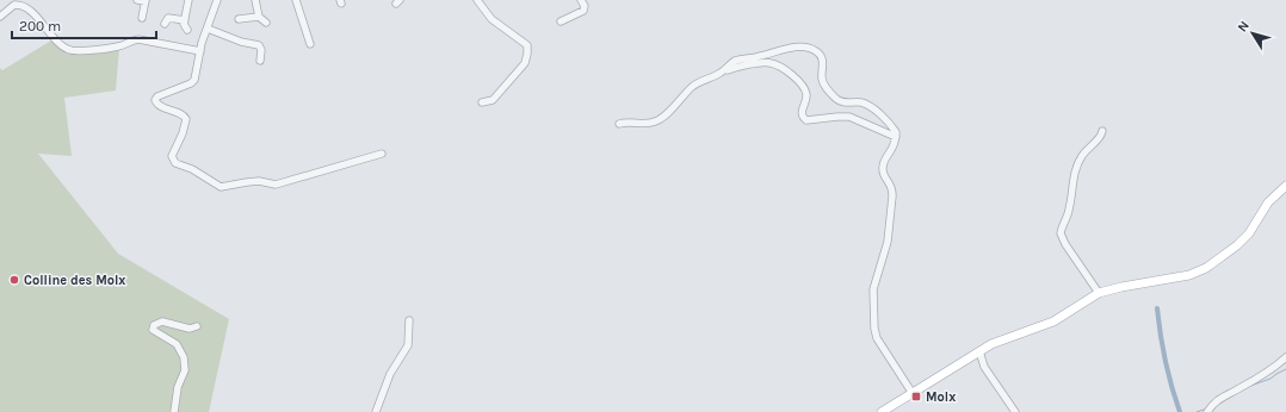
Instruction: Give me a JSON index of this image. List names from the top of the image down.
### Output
{
  "places": {
    "other": ["Colline des Molx"],
    "transit": ["Molx"]
  },
  "scale_bar": "200 m",
  "north": "top left"
}
